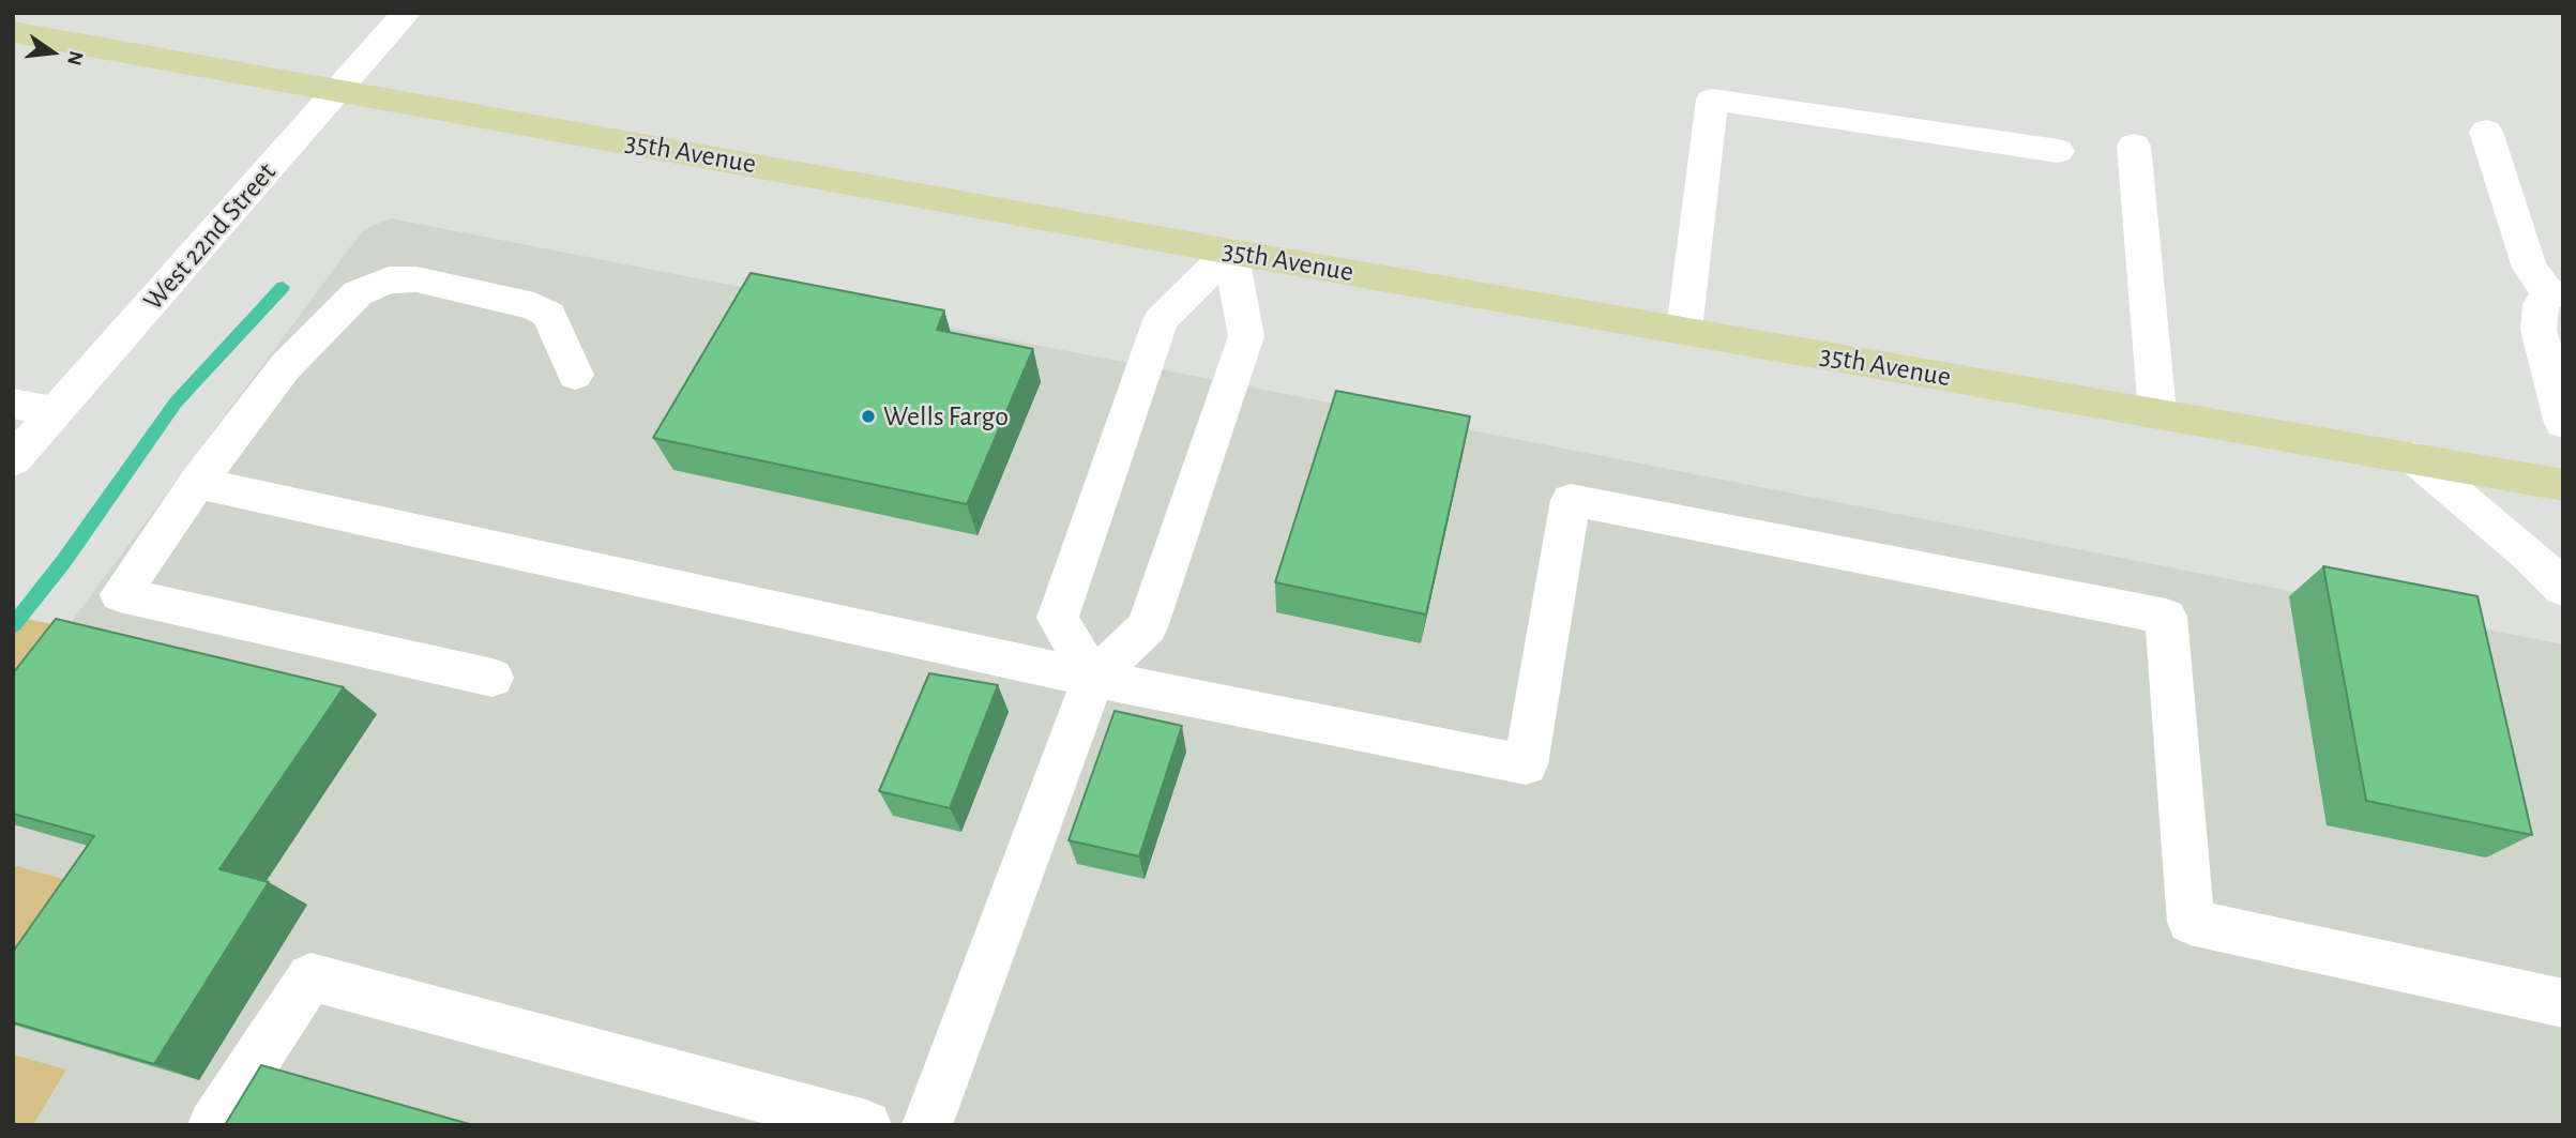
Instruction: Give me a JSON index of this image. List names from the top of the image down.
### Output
{
  "streets": {
    "main road": ["35th Avenue"],
    "street": ["West 22nd Street"]
  },
  "crossings": [
    ["35th Avenue", "West 22nd Street"]
  ],
  "places": ["Wells Fargo"],
  "north": "right"
}
